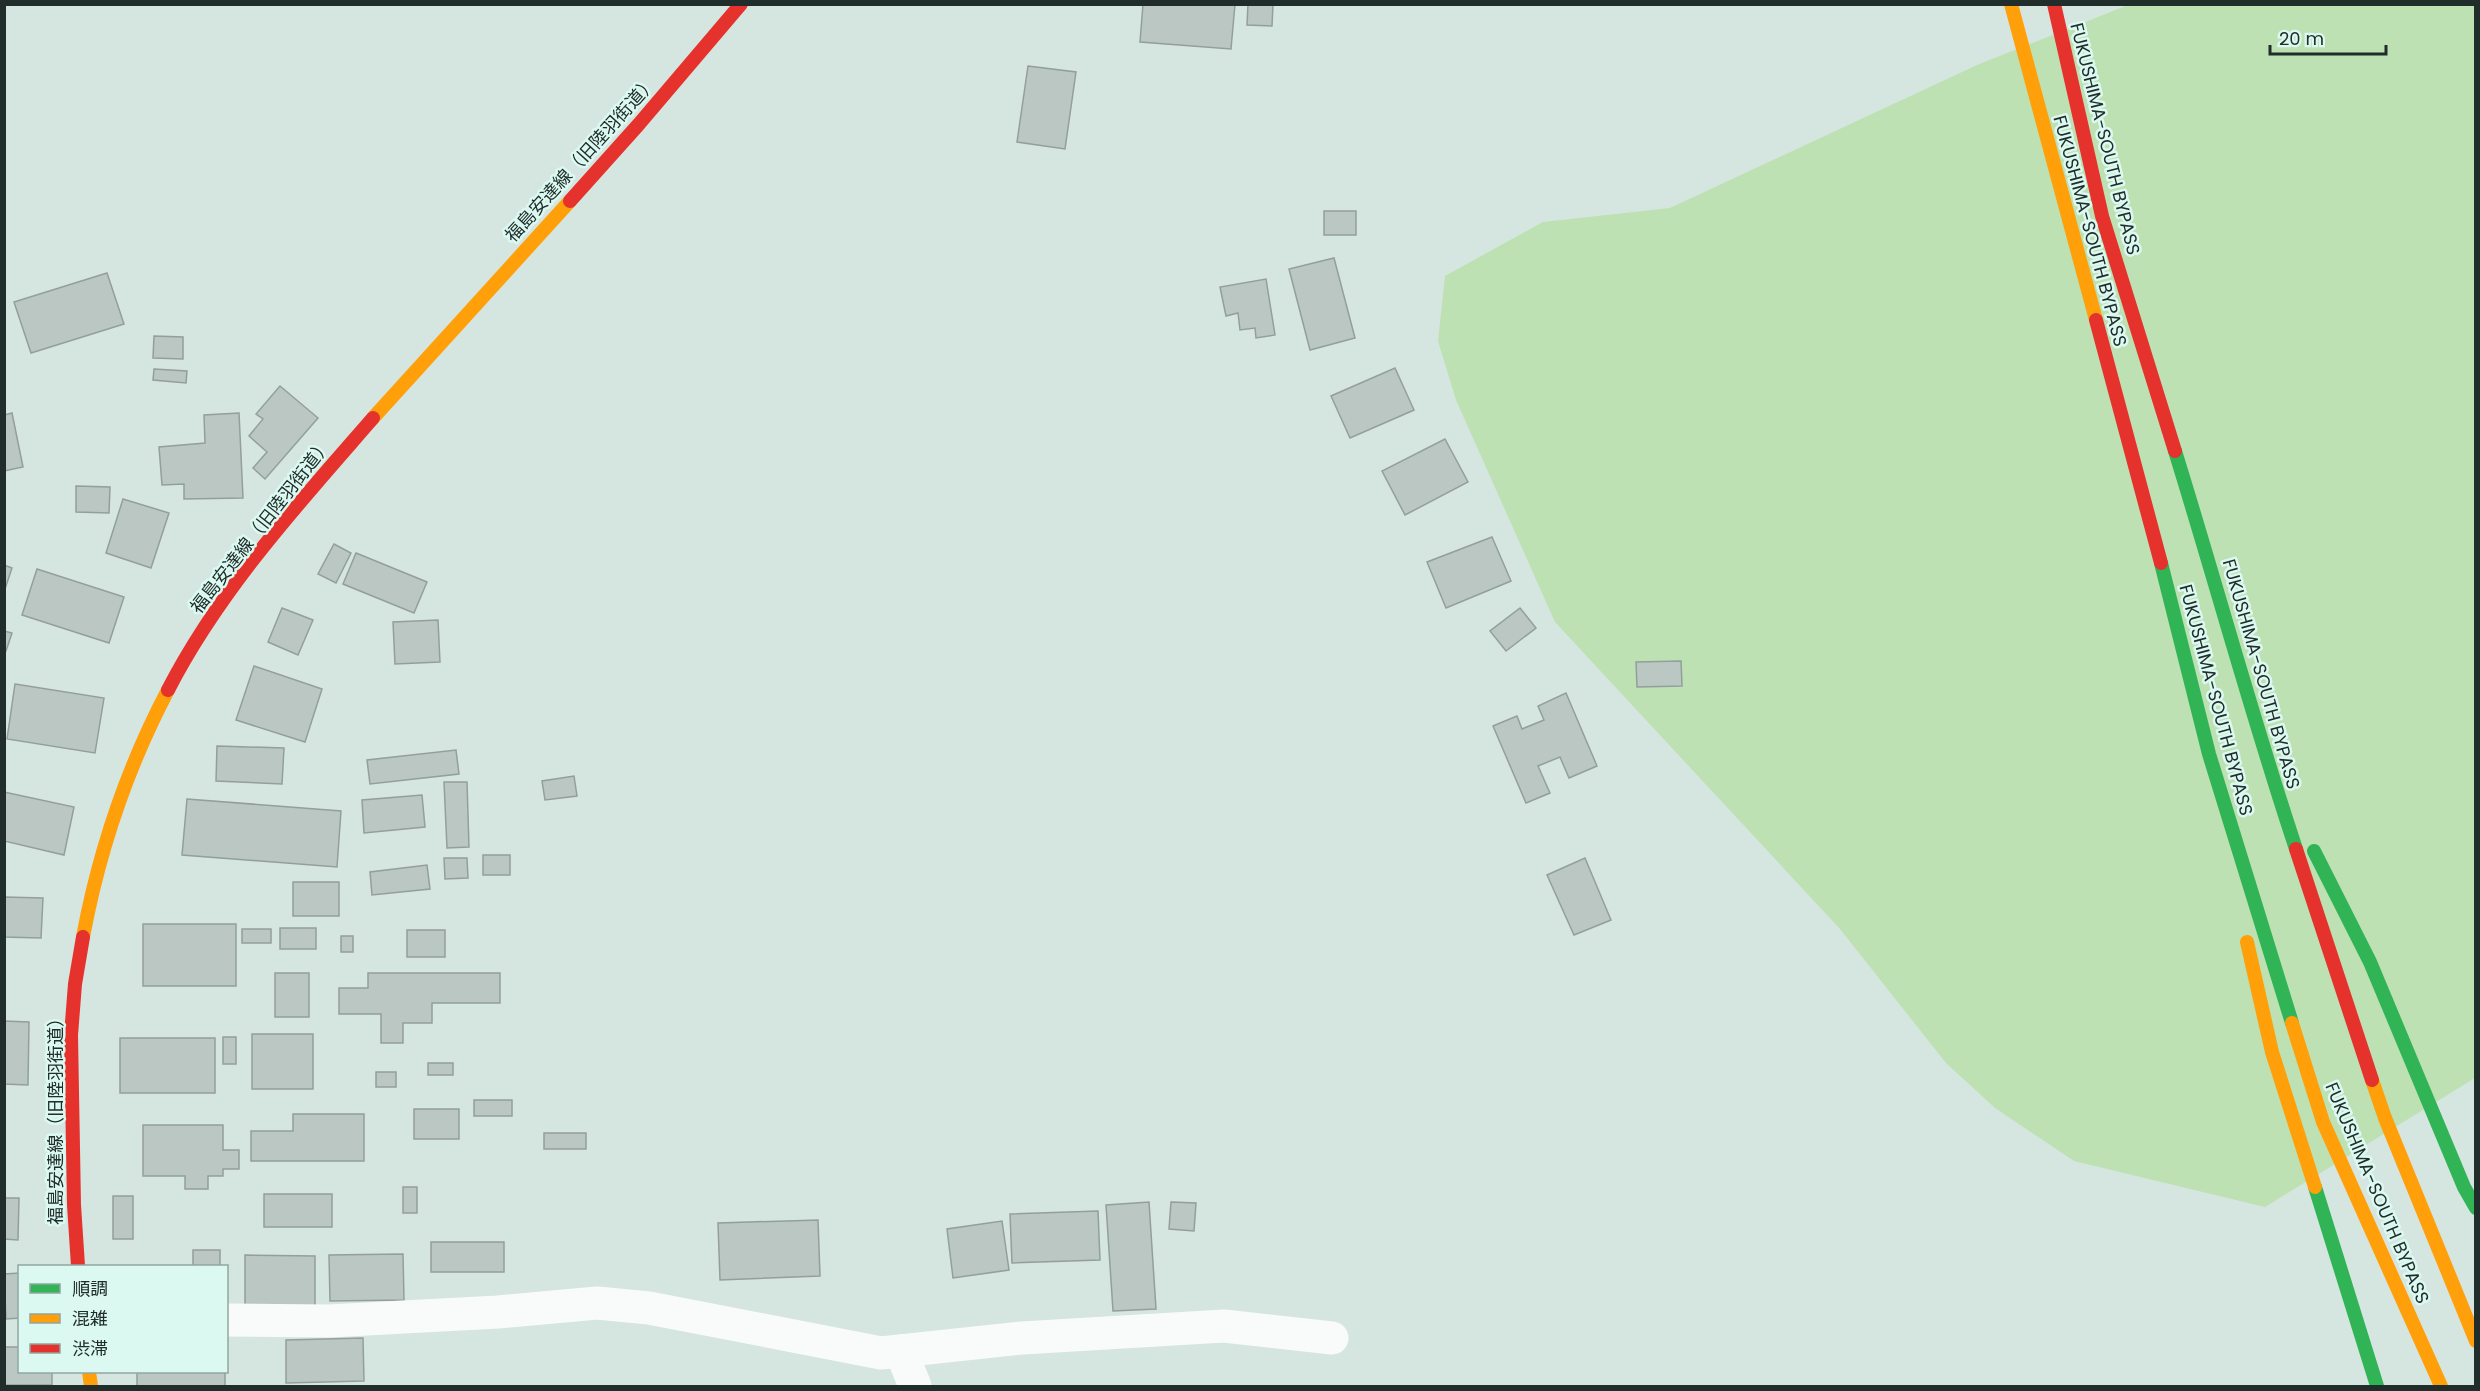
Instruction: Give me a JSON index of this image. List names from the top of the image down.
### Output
{
  "streets": {
    "main road": ["FUKUSHIMA-SOUTH BYPASS", "福島安達線（旧陸羽街道）"]
  },
  "legend": ["順調", "混雑", "渋滞"],
  "scale_bar": "20 m"
}
